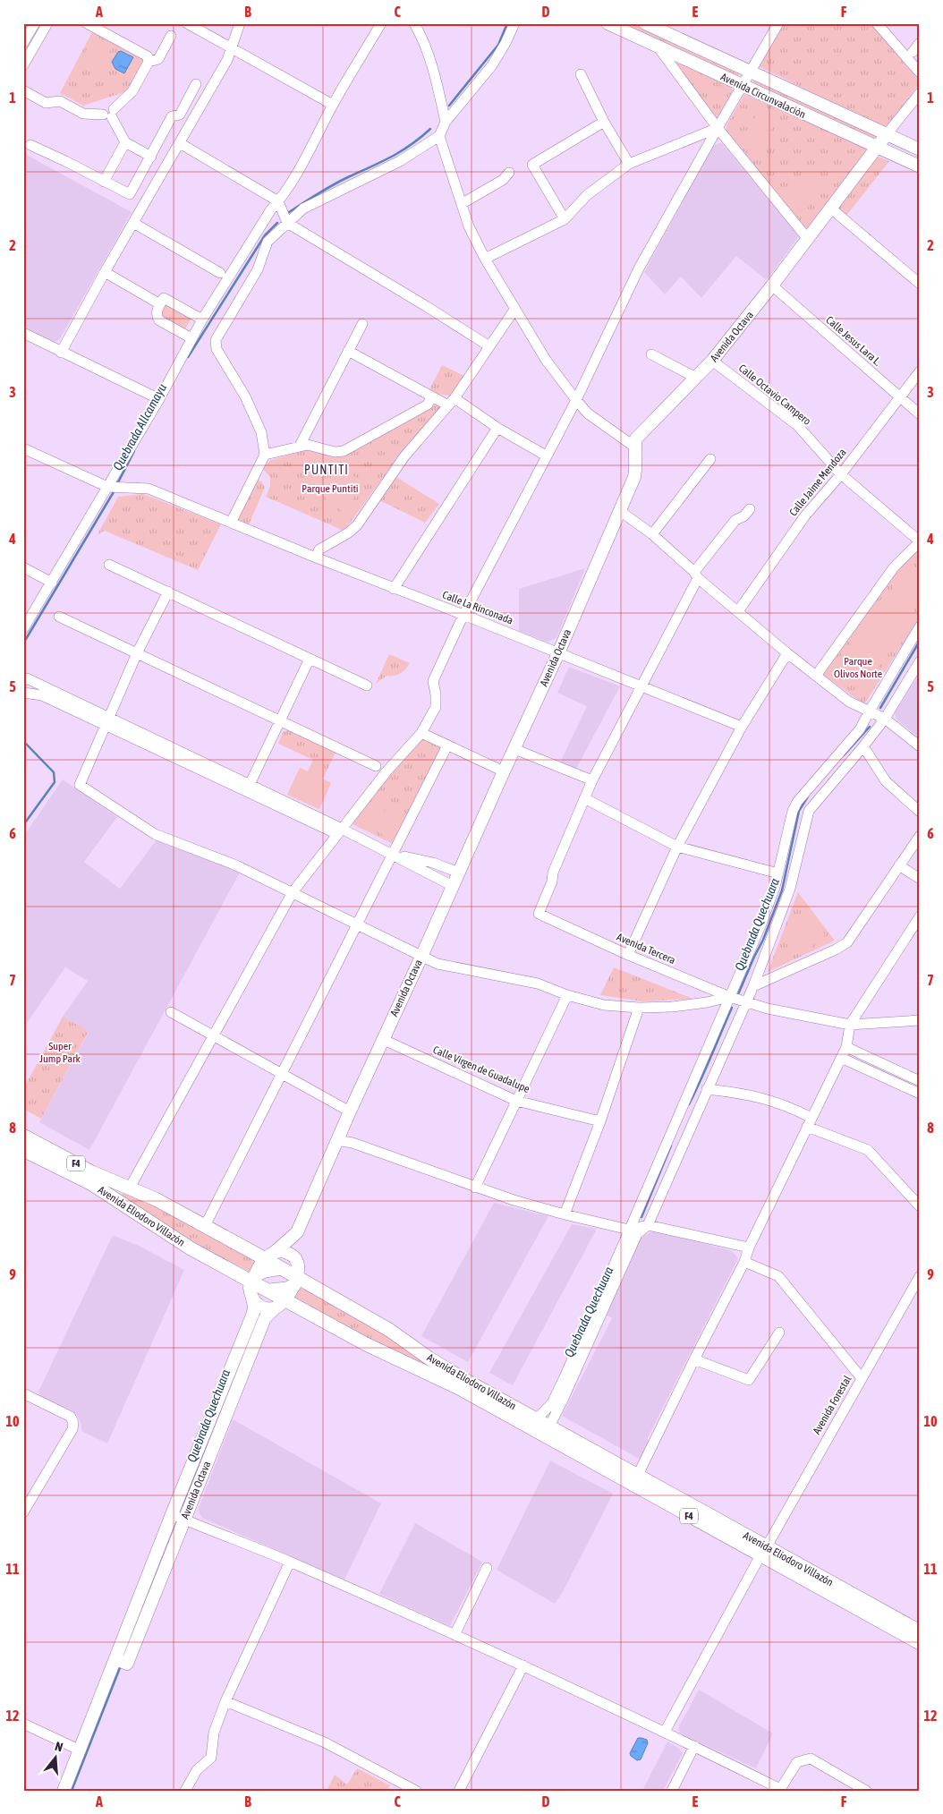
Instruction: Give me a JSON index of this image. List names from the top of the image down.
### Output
{
  "streets": {
    "highway": ["F4", "Avenida Eliodoro Villazón"],
    "main road": ["Avenida Circunvalación", "Avenida Octava"],
    "street": [
      "Calle Jesus Lara L.",
      "Calle Octavio Campero",
      "Calle Jaime Mendoza",
      "Calle La Rinconada",
      "Avenida Tercera",
      "Calle Virgen de Guadalupe",
      "Avenida Forestal"
    ]
  },
  "crossings": [
    ["Avenida Circunvalación", "Avenida Octava"],
    ["Avenida Octava", "Calle Jesus Lara L."],
    ["Avenida Octava", "Calle Octavio Campero"],
    ["Avenida Octava", "Calle La Rinconada"],
    ["Avenida Octava", "Calle Virgen de Guadalupe"],
    ["Avenida Octava", "Avenida Eliodoro Villazón"],
    ["Calle Jesus Lara L.", "Calle Jaime Mendoza"],
    ["Calle Octavio Campero", "Calle Jaime Mendoza"],
    ["Avenida Eliodoro Villazón", "Avenida Forestal"]
  ],
  "districts": ["PUNTITI"],
  "water": ["Quebrada Allcamayu", "Quebrada Quechuara"],
  "parks": ["Parque Puntiti", "Parque Olivos Norte", "Super Jump Park"],
  "north": "top",
  "grid": {
    "columns": [
      "A",
      "B",
      "C",
      "D",
      "E",
      "F"
    ],
    "rows": [
      "1",
      "2",
      "3",
      "4",
      "5",
      "6",
      "7",
      "8",
      "9",
      "10",
      "11",
      "12"
    ]
  }
}
